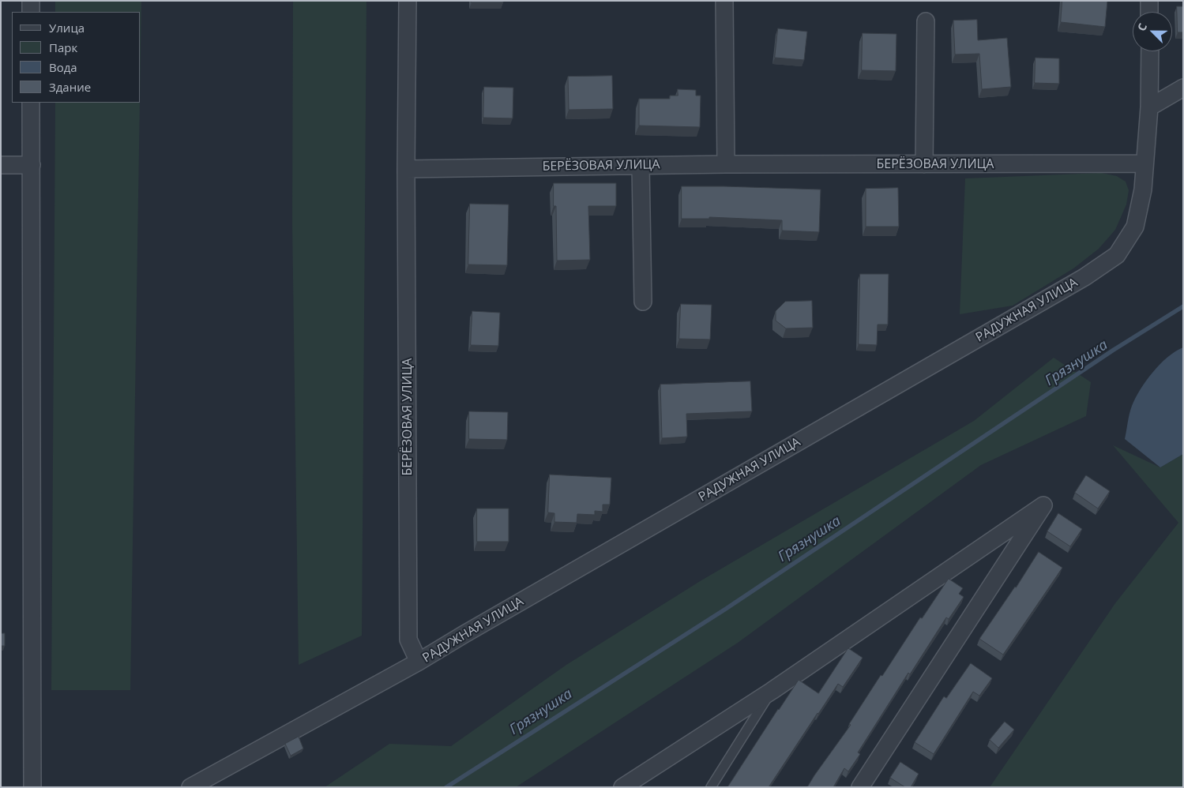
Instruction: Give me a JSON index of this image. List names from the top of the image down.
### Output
{
  "streets": {
    "street": ["БЕРЁЗОВАЯ УЛИЦА", "РАДУЖНАЯ УЛИЦА"]
  },
  "crossings": [
    ["БЕРЁЗОВАЯ УЛИЦА", "РАДУЖНАЯ УЛИЦА"]
  ],
  "water": ["Грязнушка"],
  "legend": [
    "Улица",
    "Парк",
    "Вода",
    "Здание"
  ],
  "north": "top left"
}
